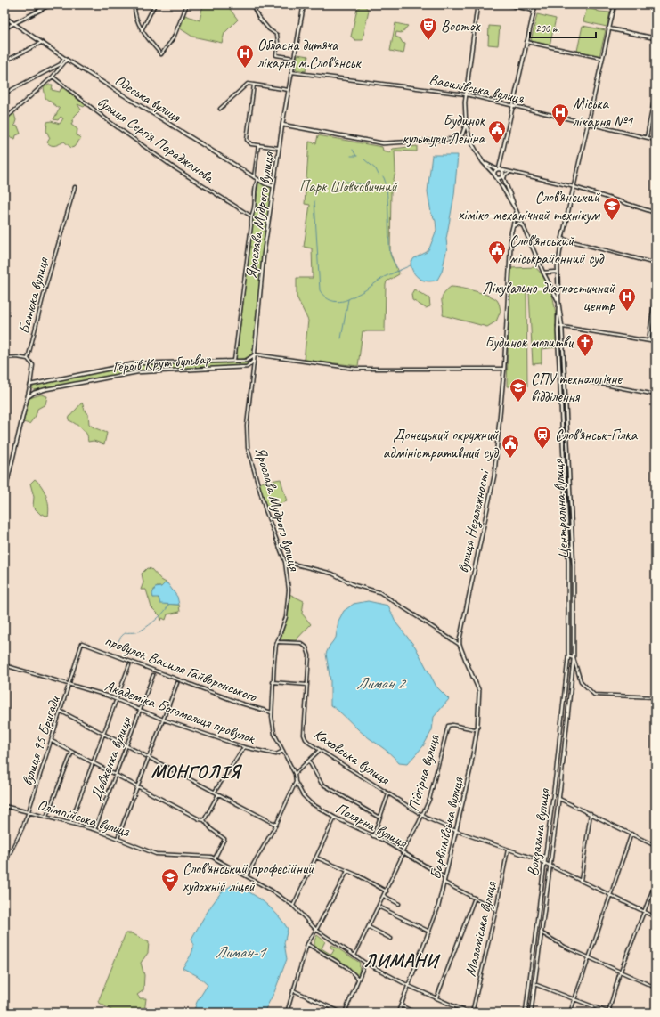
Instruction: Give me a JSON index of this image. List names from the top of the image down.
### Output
{
  "streets": {
    "street": [
      "Василівська вулиця",
      "Одеська вулиця",
      "вулиця Сергія Параджанова",
      "Ярослава Мудрого вулиця",
      "Батюка вулиця",
      "Героїв Крут бульвар",
      "Центральна вулиця",
      "вулиця Незалежності",
      "провулок Василя Гайворонського",
      "Академіка Богомольця провулок",
      "вулиця 95 Бригади",
      "Каховська вулиця",
      "Довженка вулиця",
      "Підгірна вулиця",
      "Олімпійська вулиця",
      "Полярна вулиця",
      "Барвінківська вулиця",
      "Вокзальна вулиця",
      "Маломіська вулиця"
    ]
  },
  "crossings": [
    ["Василівська вулиця", "Ярослава Мудрого вулиця"],
    ["Василівська вулиця", "Центральна вулиця"],
    ["Одеська вулиця", "Ярослава Мудрого вулиця"],
    ["Ярослава Мудрого вулиця", "Героїв Крут бульвар"],
    ["Ярослава Мудрого вулиця", "провулок Василя Гайворонського"],
    ["Ярослава Мудрого вулиця", "Академіка Богомольця провулок"],
    ["Ярослава Мудрого вулиця", "Каховська вулиця"],
    ["Ярослава Мудрого вулиця", "Полярна вулиця"],
    ["Батюка вулиця", "Героїв Крут бульвар"],
    ["Центральна вулиця", "Вокзальна вулиця"],
    ["вулиця Незалежності", "Барвінківська вулиця"],
    ["провулок Василя Гайворонського", "вулиця 95 Бригади"],
    ["Академіка Богомольця провулок", "вулиця 95 Бригади"],
    ["Академіка Богомольця провулок", "Довженка вулиця"],
    ["вулиця 95 Бригади", "Олімпійська вулиця"],
    ["Каховська вулиця", "Підгірна вулиця"],
    ["Каховська вулиця", "Барвінківська вулиця"],
    ["Каховська вулиця", "Вокзальна вулиця"],
    ["Каховська вулиця", "Маломіська вулиця"],
    ["Довженка вулиця", "Олімпійська вулиця"],
    ["Підгірна вулиця", "Олімпійська вулиця"],
    ["Підгірна вулиця", "Полярна вулиця"],
    ["Підгірна вулиця", "Барвінківська вулиця"],
    ["Олімпійська вулиця", "Барвінківська вулиця"],
    ["Полярна вулиця", "Барвінківська вулиця"]
  ],
  "districts": ["МОНГОЛІЯ", "ЛИМАНИ"],
  "water": ["Лиман 2", "Лиман-1"],
  "parks": ["Парк Шовковичний"],
  "places": {
    "theatre": ["Восток"],
    "hospital": ["Обласна дитяча лікарня м.Слов'янськ", "Міська лікарня №1", "Лікувально-діагностичний центр"],
    "public building": ["Будинок культури Леніна", "Слов'янський міськрайонний суд", "Донецький окружний адміністративний суд"],
    "school or university": ["Слов’янський хіміко-механічний технікум", "СПУ технологічне відділення", "Слов'янський професійний художній ліцей"],
    "church": ["Будинок молитви"],
    "station": ["Слов'янськ-Гілка"]
  },
  "scale_bar": "200 m"
}
